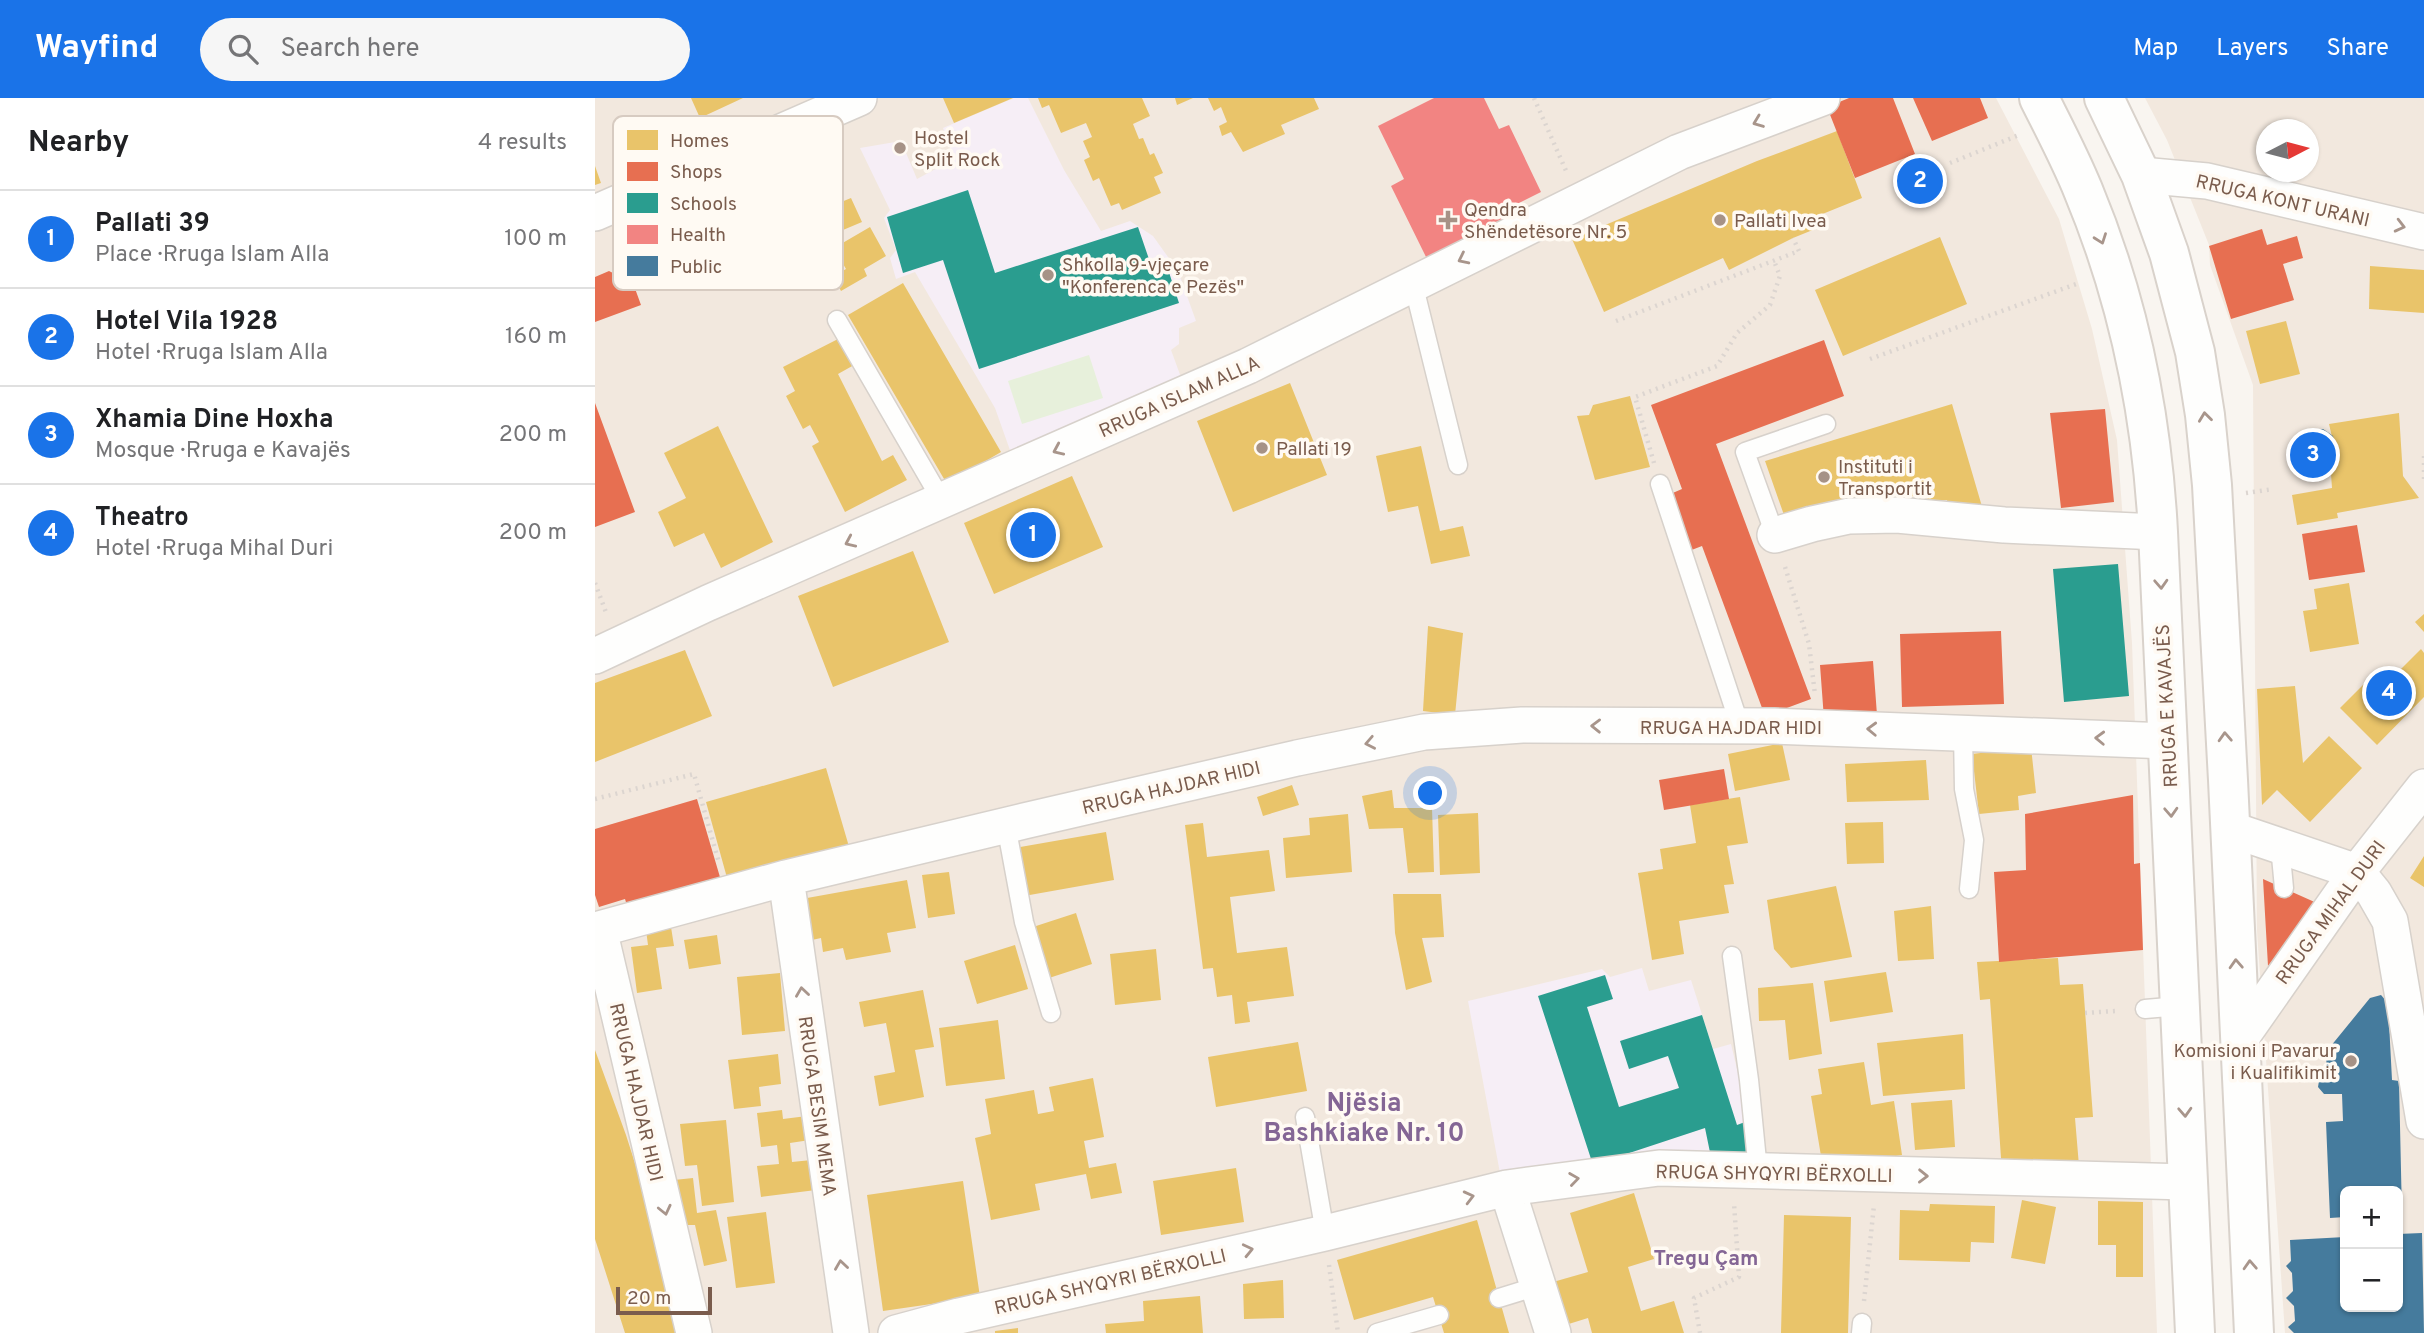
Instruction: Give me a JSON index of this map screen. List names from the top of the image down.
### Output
{
  "streets": {
    "main road": ["RRUGA E KAVAJËS"],
    "street": [
      "RRUGA KONT URANI",
      "RRUGA ISLAM ALLA",
      "RRUGA HAJDAR HIDI",
      "RRUGA MIHAL DURI",
      "RRUGA BESIM MEMA",
      "RRUGA SHYQYRI BËRXOLLI"
    ]
  },
  "crossings": [
    ["RRUGA E KAVAJËS", "RRUGA HAJDAR HIDI"],
    ["RRUGA E KAVAJËS", "RRUGA SHYQYRI BËRXOLLI"],
    ["RRUGA HAJDAR HIDI", "RRUGA BESIM MEMA"]
  ],
  "one_way": [
    "RRUGA KONT URANI",
    "RRUGA ISLAM ALLA",
    "RRUGA BESIM MEMA",
    "RRUGA SHYQYRI BËRXOLLI"
  ],
  "districts": ["Njësia Bashkiake Nr. 10", "Tregu Çam"],
  "places": {
    "other": [
      "Hostel Split Rock",
      "Pallati Ivea",
      "Shkolla 9-vjeçare \"Konferenca e Pezës\"",
      "Pallati 19",
      "Instituti i Transportit",
      "Komisioni i Pavarur i Kualifikimit"
    ],
    "health": ["Qendra Shëndetësore Nr. 5"]
  },
  "legend": [
    "Homes",
    "Shops",
    "Schools",
    "Health",
    "Public"
  ],
  "scale_bar": "20 m",
  "north": "right",
  "page": {
    "header": "Wayfind",
    "search": "Search here",
    "nav": ["Map", "Layers", "Share"],
    "heading": ["Nearby", "4 results"],
    "pins": [
      "2",
      "3",
      "1",
      "4"
    ],
    "list": [
      {
        "mark": "1",
        "name": "Pallati 39",
        "note": "Place · Rruga Islam Alla",
        "value": "100 m"
      },
      {
        "mark": "2",
        "name": "Hotel Vila 1928",
        "note": "Hotel · Rruga Islam Alla",
        "value": "160 m"
      },
      {
        "mark": "3",
        "name": "Xhamia Dine Hoxha",
        "note": "Mosque · Rruga e Kavajës",
        "value": "200 m"
      },
      {
        "mark": "4",
        "name": "Theatro",
        "note": "Hotel · Rruga Mihal Duri",
        "value": "200 m"
      }
    ],
    "map_buttons": ["+", "−"],
    "scale": "20 m"
  }
}
